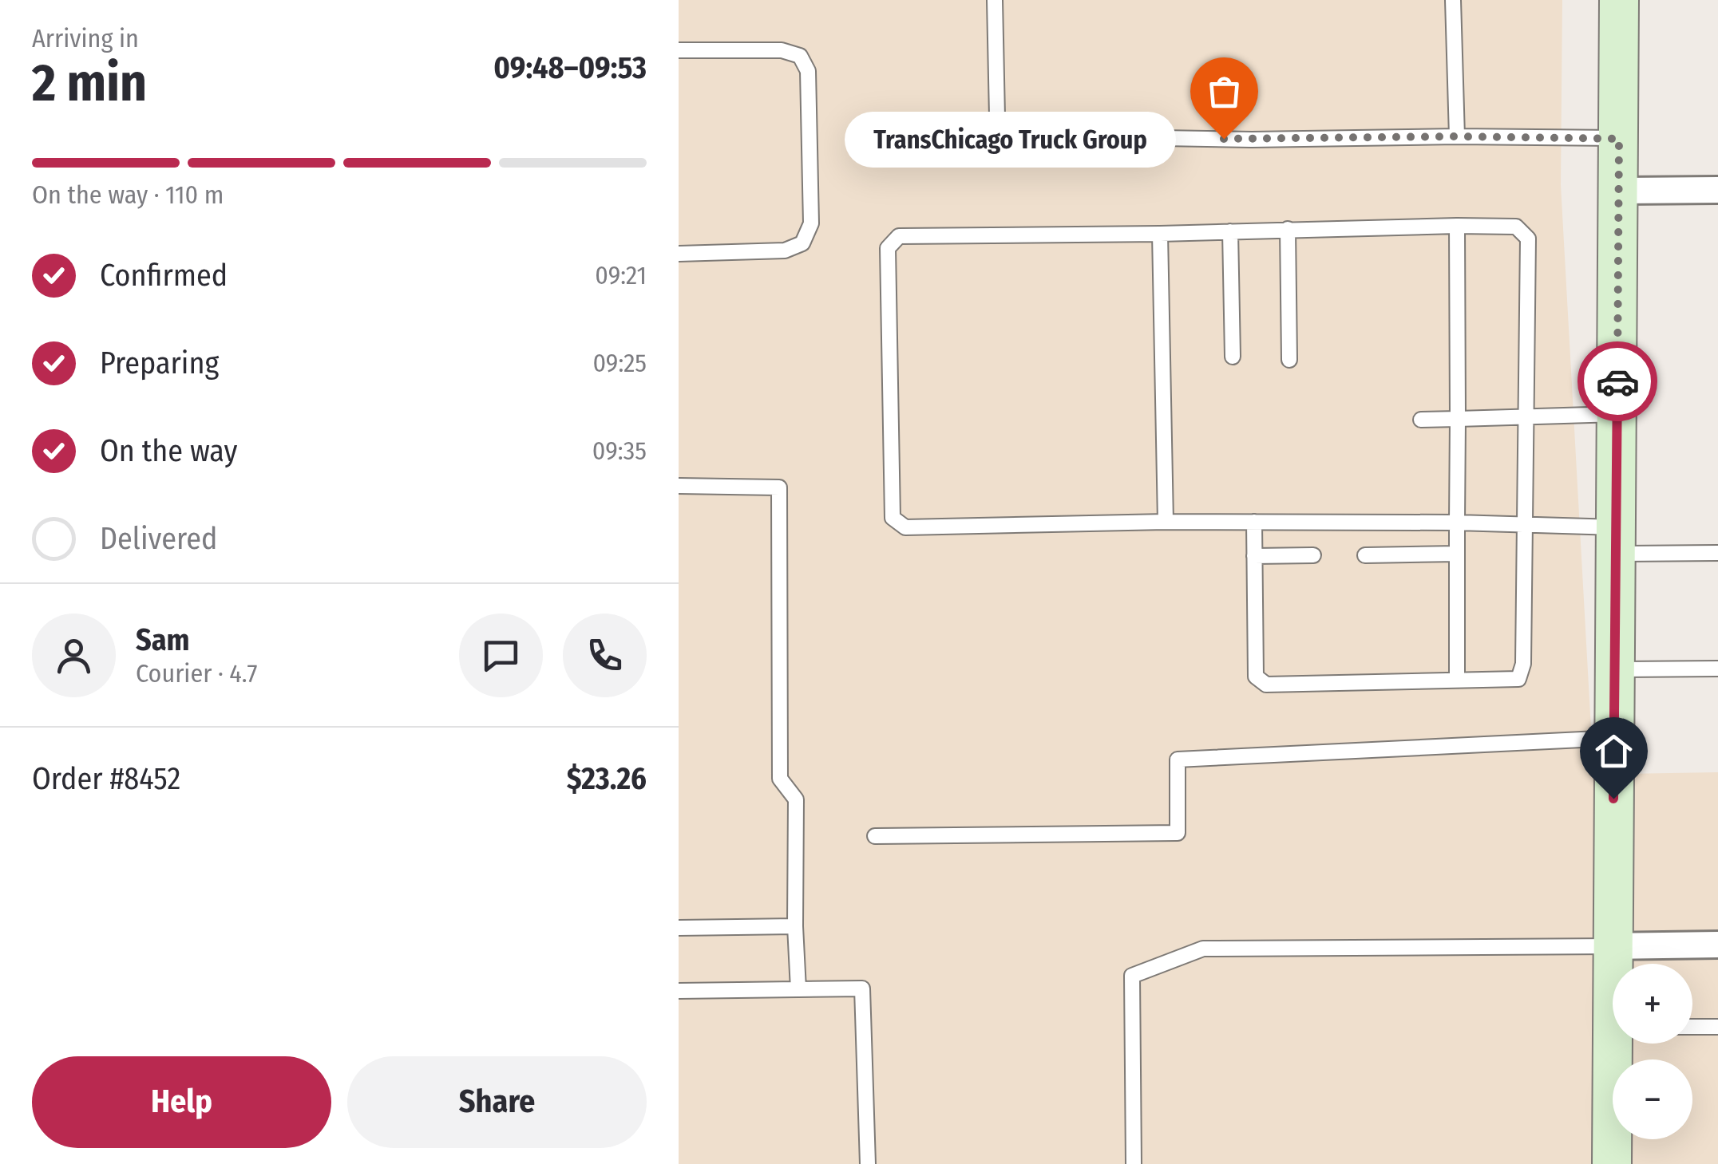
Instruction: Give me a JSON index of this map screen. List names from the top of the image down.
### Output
{
  "places": ["TransChicago Truck Group"],
  "page": {
    "heading": ["2 min", "Arriving in", "09:48–09:53"],
    "panel": [
      "Sam",
      "Courier · 4.7",
      "Order #8452",
      "$23.26"
    ],
    "bubble": "TransChicago Truck Group",
    "bar": "On the way · 110 m",
    "list": [
      ["Confirmed", "09:21"],
      ["Preparing", "09:25"],
      ["On the way", "09:35"],
      "Delivered"
    ],
    "map_buttons": ["+", "−"],
    "buttons": ["Help", "Share"]
  }
}
